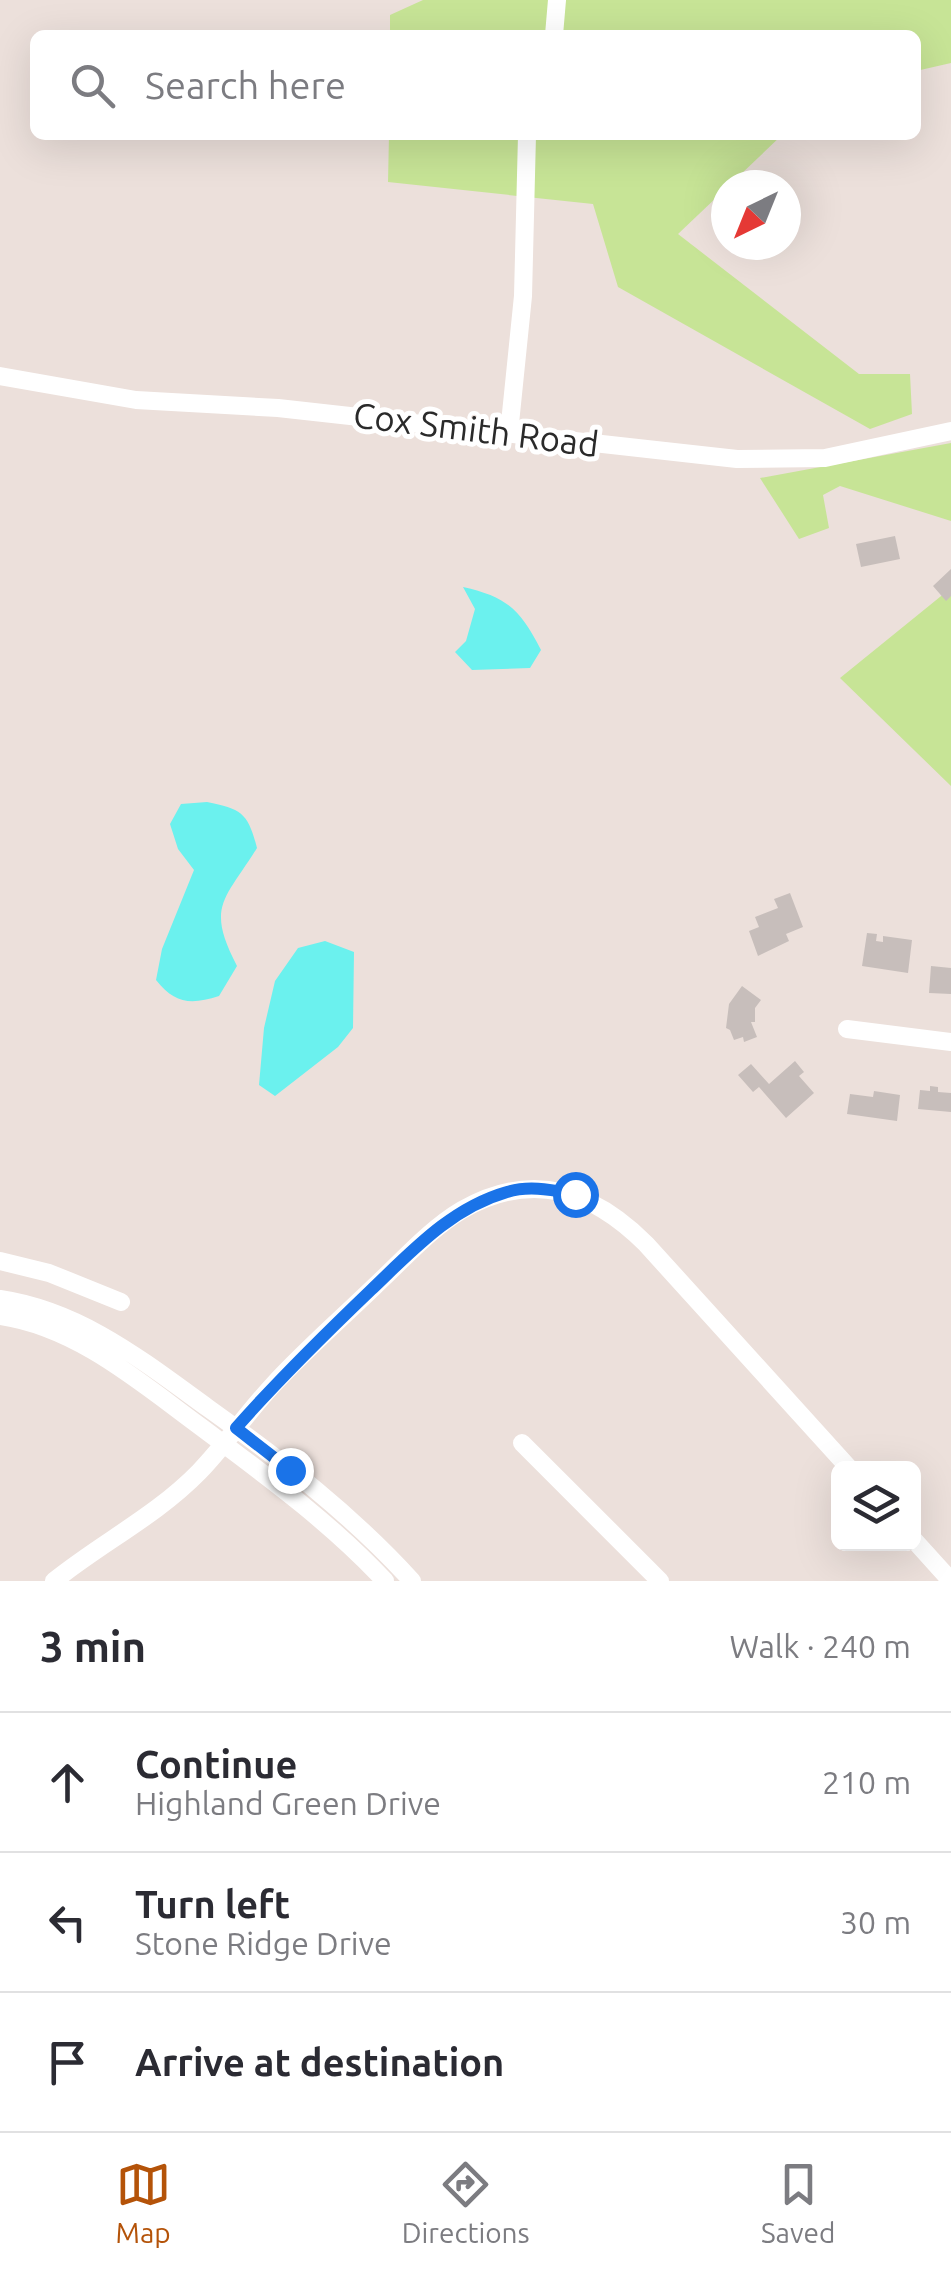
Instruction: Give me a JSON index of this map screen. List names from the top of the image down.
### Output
{
  "streets": {
    "street": ["Cox Smith Road"]
  },
  "north": "bottom left",
  "page": {
    "search": "Search here",
    "heading": ["3 min", "Walk · 240 m"],
    "list": [
      ["Continue", "Highland Green Drive", "210 m"],
      ["Turn left", "Stone Ridge Drive", "30 m"],
      "Arrive at destination"
    ],
    "nav": ["Map", "Directions", "Saved"]
  }
}
